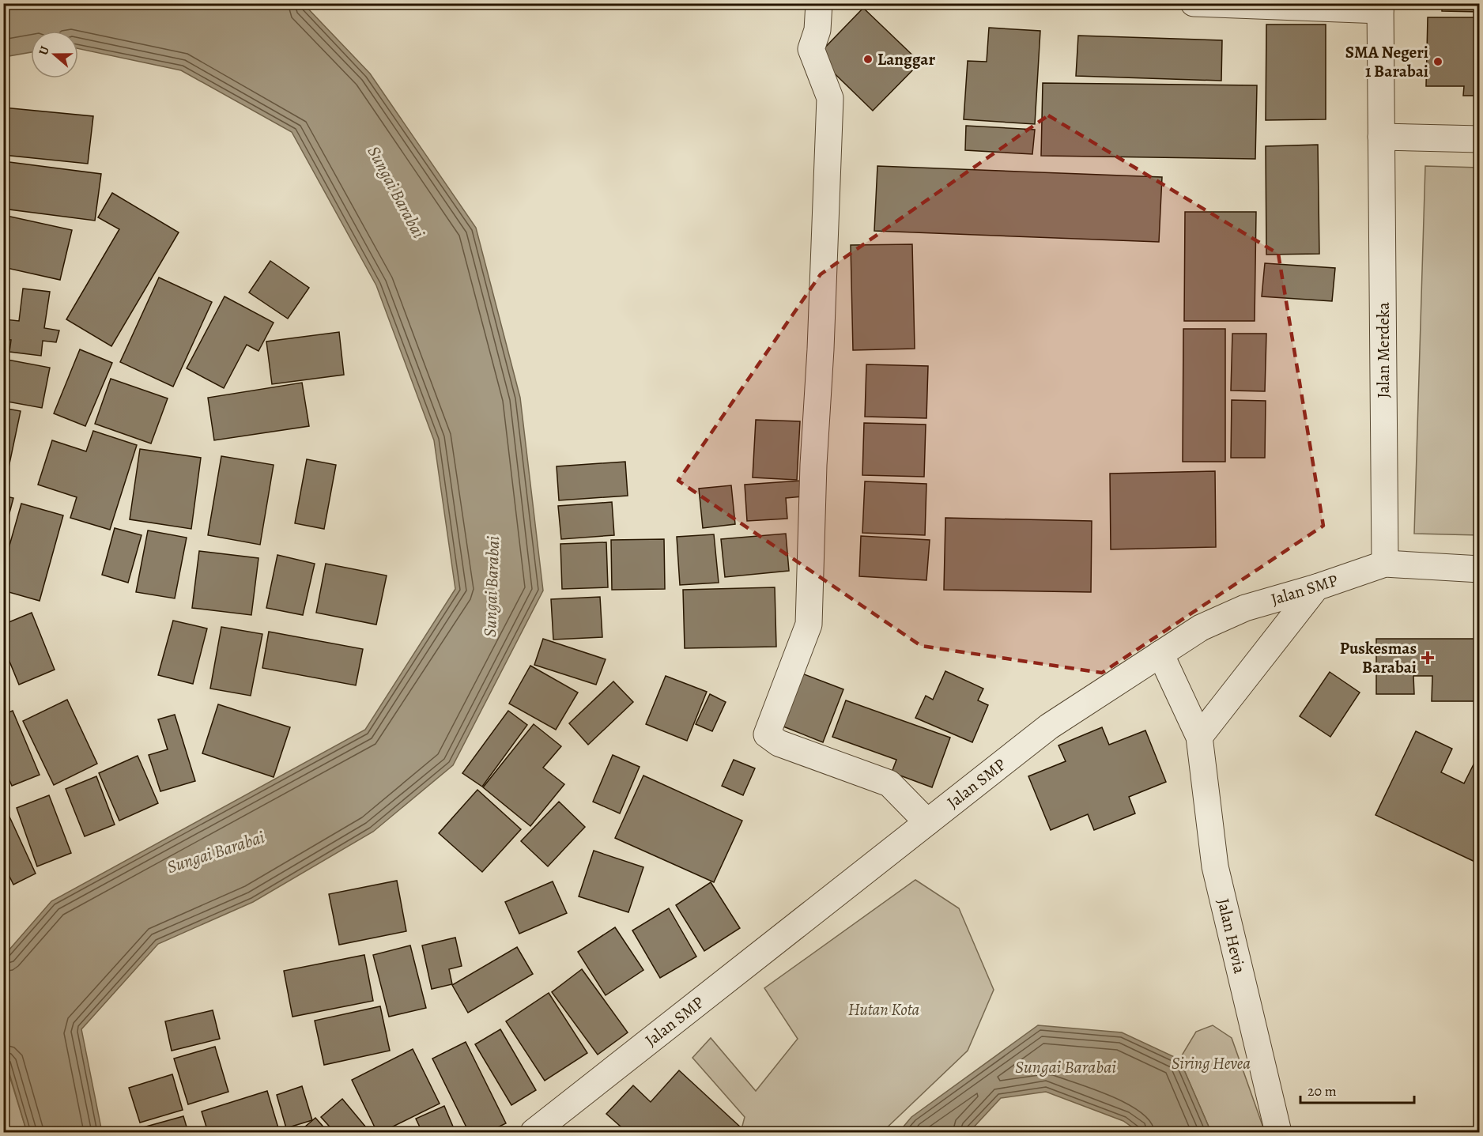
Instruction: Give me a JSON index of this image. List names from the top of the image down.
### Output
{
  "streets": {
    "street": ["Jalan Merdeka", "Jalan SMP", "Jalan Hevia"]
  },
  "crossings": [
    ["Jalan Merdeka", "Jalan SMP"],
    ["Jalan SMP", "Jalan Hevia"]
  ],
  "water": ["Sungai Barabai"],
  "parks": ["Hutan Kota", "Siring Hevea"],
  "places": {
    "other": ["Langgar", "SMA Negeri 1 Barabai"],
    "health": ["Puskesmas Barabai"]
  },
  "scale_bar": "20 m",
  "north": "left"
}
